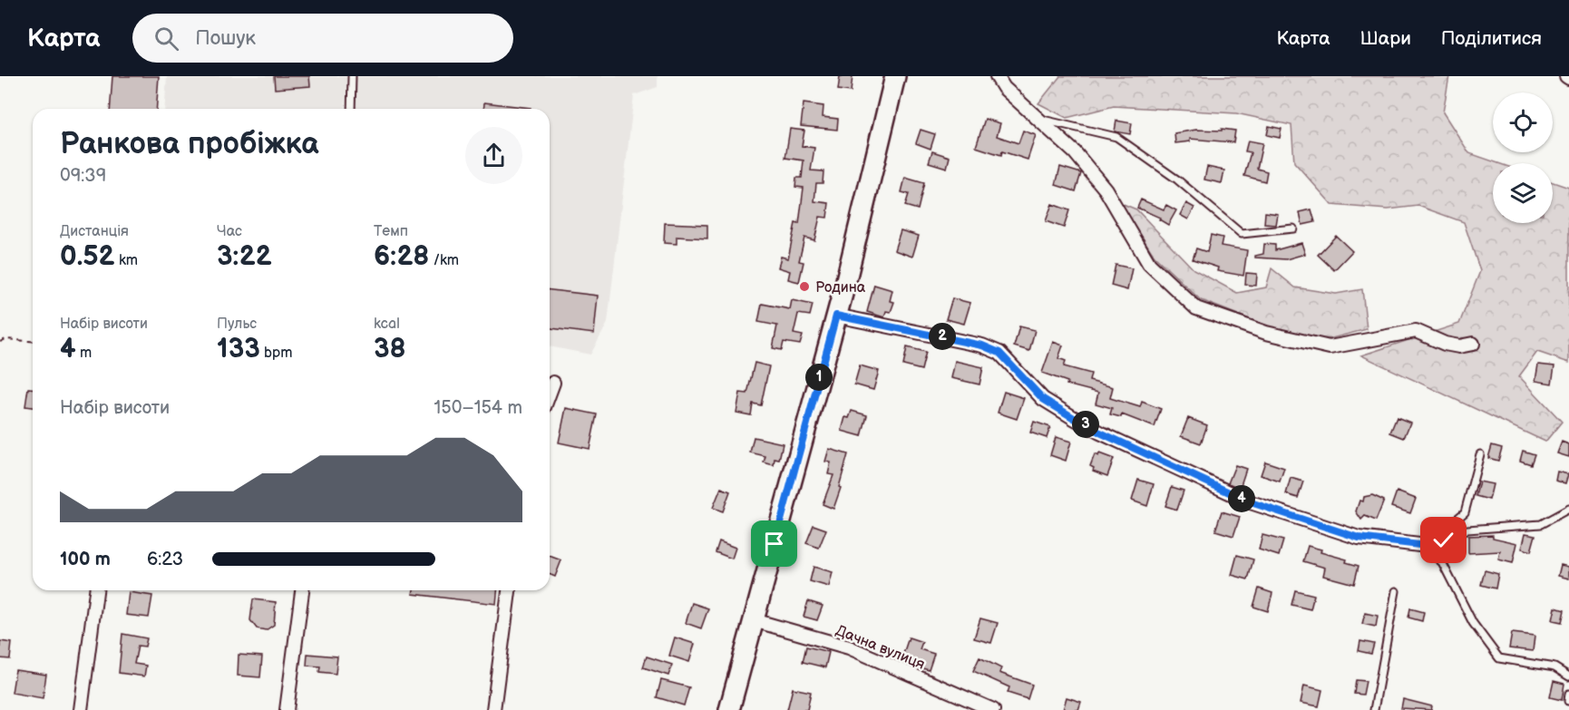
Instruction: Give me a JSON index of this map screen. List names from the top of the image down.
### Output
{
  "streets": {
    "street": ["Дачна вулиця"]
  },
  "places": ["Родина"],
  "page": {
    "header": "Карта",
    "search": "Пошук",
    "nav": ["Карта", "Шари", "Поділитися"],
    "heading": ["Ранкова пробіжка", "09:39"],
    "stats": [
      ["Дистанція", "0.52 km"],
      ["Час", "3:22"],
      ["Темп", "6:28 /km"],
      ["Набір висоти", "4 m"],
      ["Пульс", "133 bpm"],
      ["kcal", "38"]
    ],
    "pins": [
      "2",
      "1",
      "3",
      "4"
    ],
    "chart": ["Набір висоти", "150–154 m"],
    "list": [
      {
        "name": "100 m",
        "note": "6:23"
      }
    ]
  }
}
